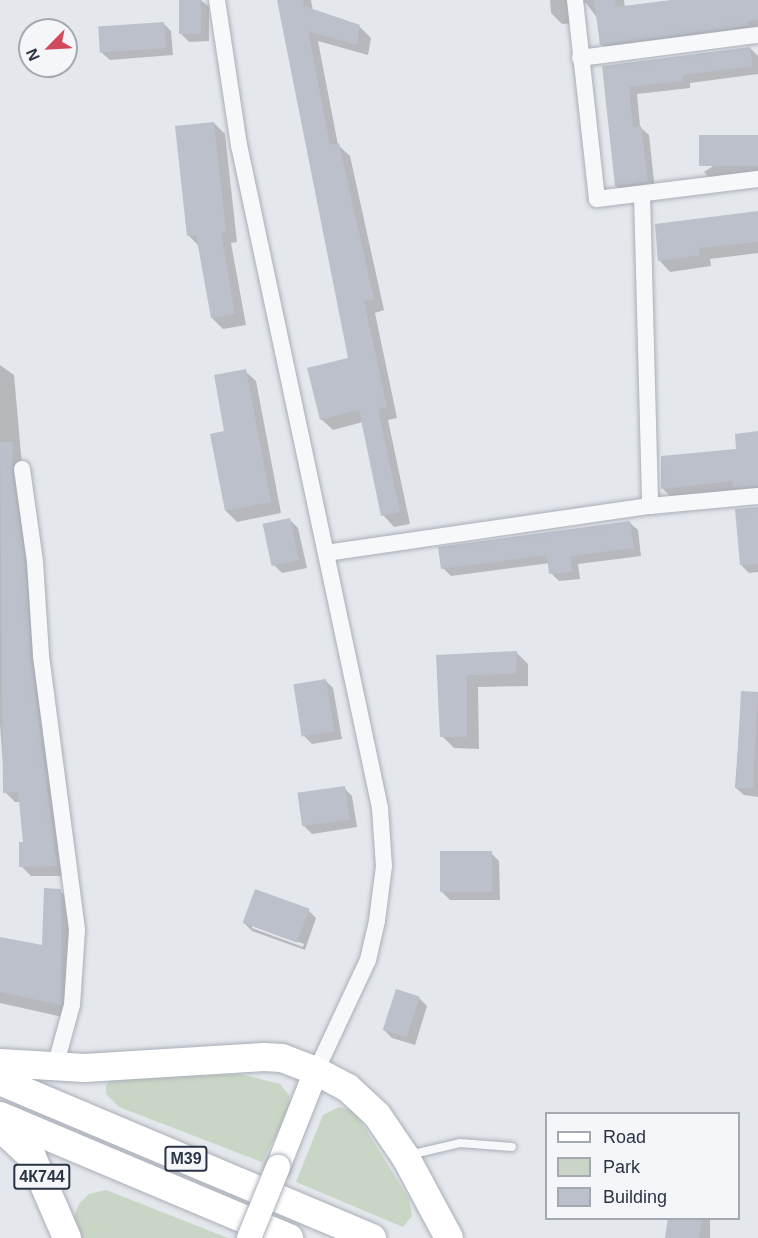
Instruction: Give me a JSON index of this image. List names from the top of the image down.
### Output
{
  "streets": {
    "highway": ["M39", "4К744"]
  },
  "legend": ["Road", "Park", "Building"],
  "north": "bottom left"
}
